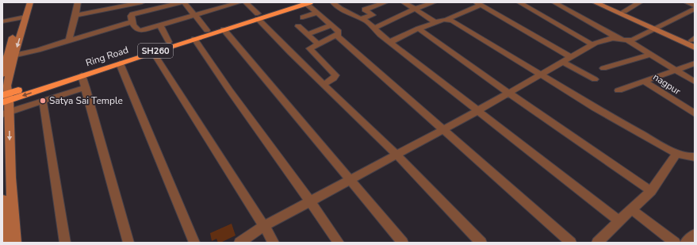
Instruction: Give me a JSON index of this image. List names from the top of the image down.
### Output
{
  "streets": {
    "highway": ["SH260", "Ring Road"],
    "street": ["nagpur"]
  },
  "places": ["Satya Sai Temple"]
}
